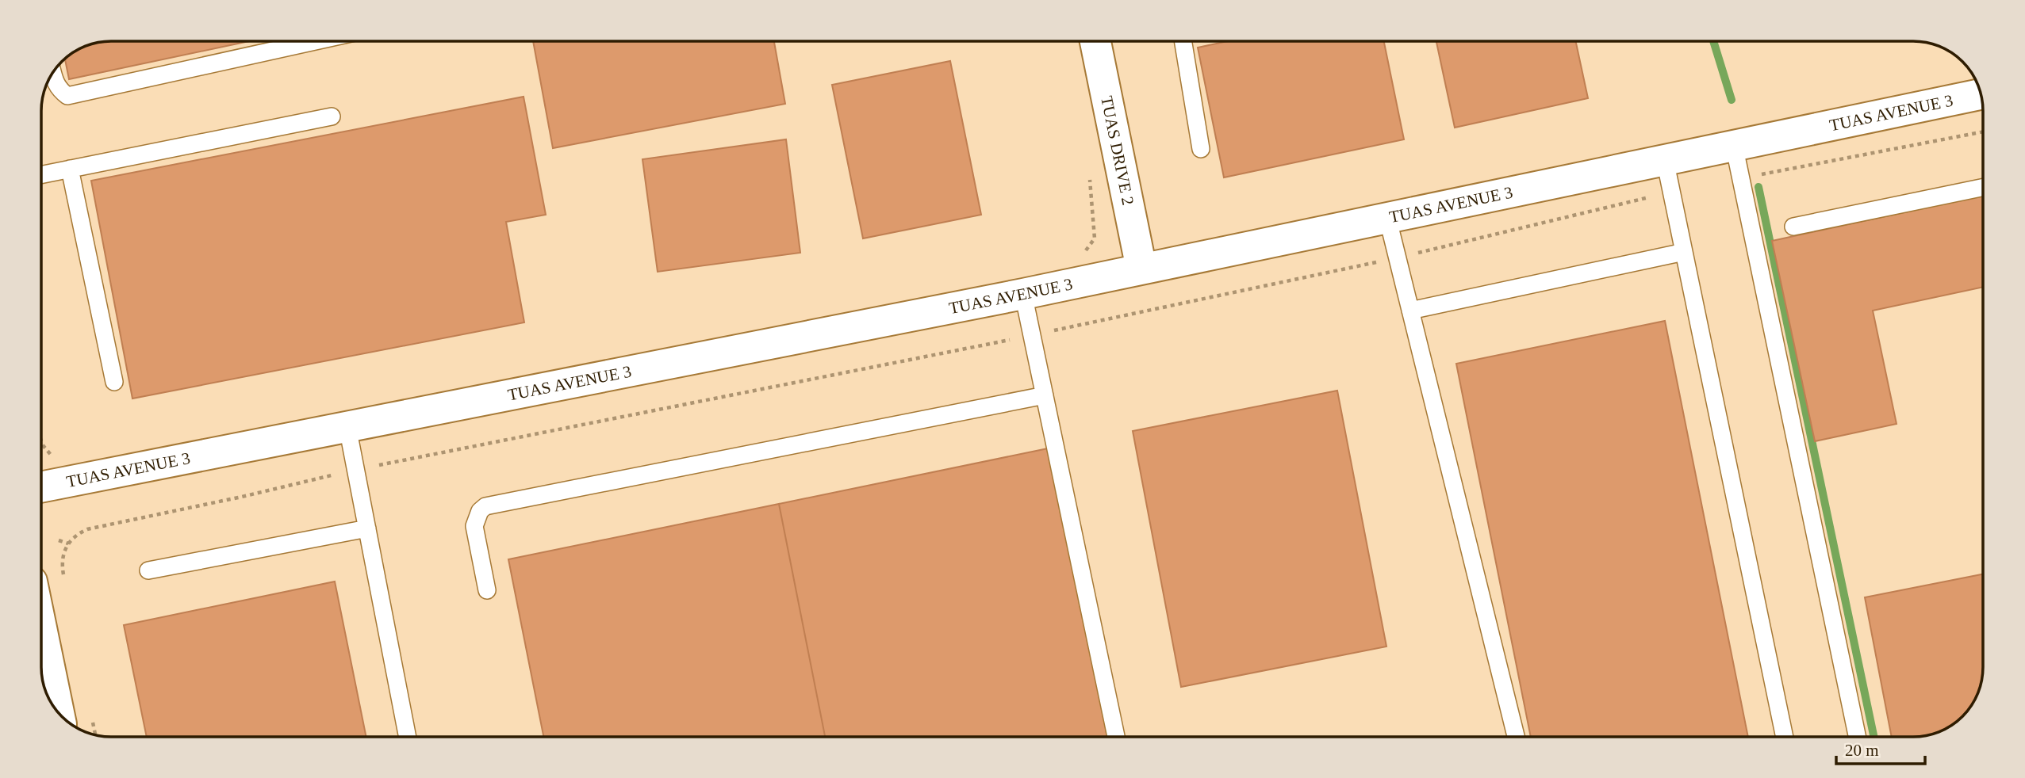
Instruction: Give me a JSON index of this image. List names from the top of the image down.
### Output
{
  "streets": {
    "street": ["TUAS AVENUE 3", "TUAS DRIVE 2"]
  },
  "crossings": [
    ["TUAS AVENUE 3", "TUAS DRIVE 2"]
  ],
  "scale_bar": "20 m"
}
